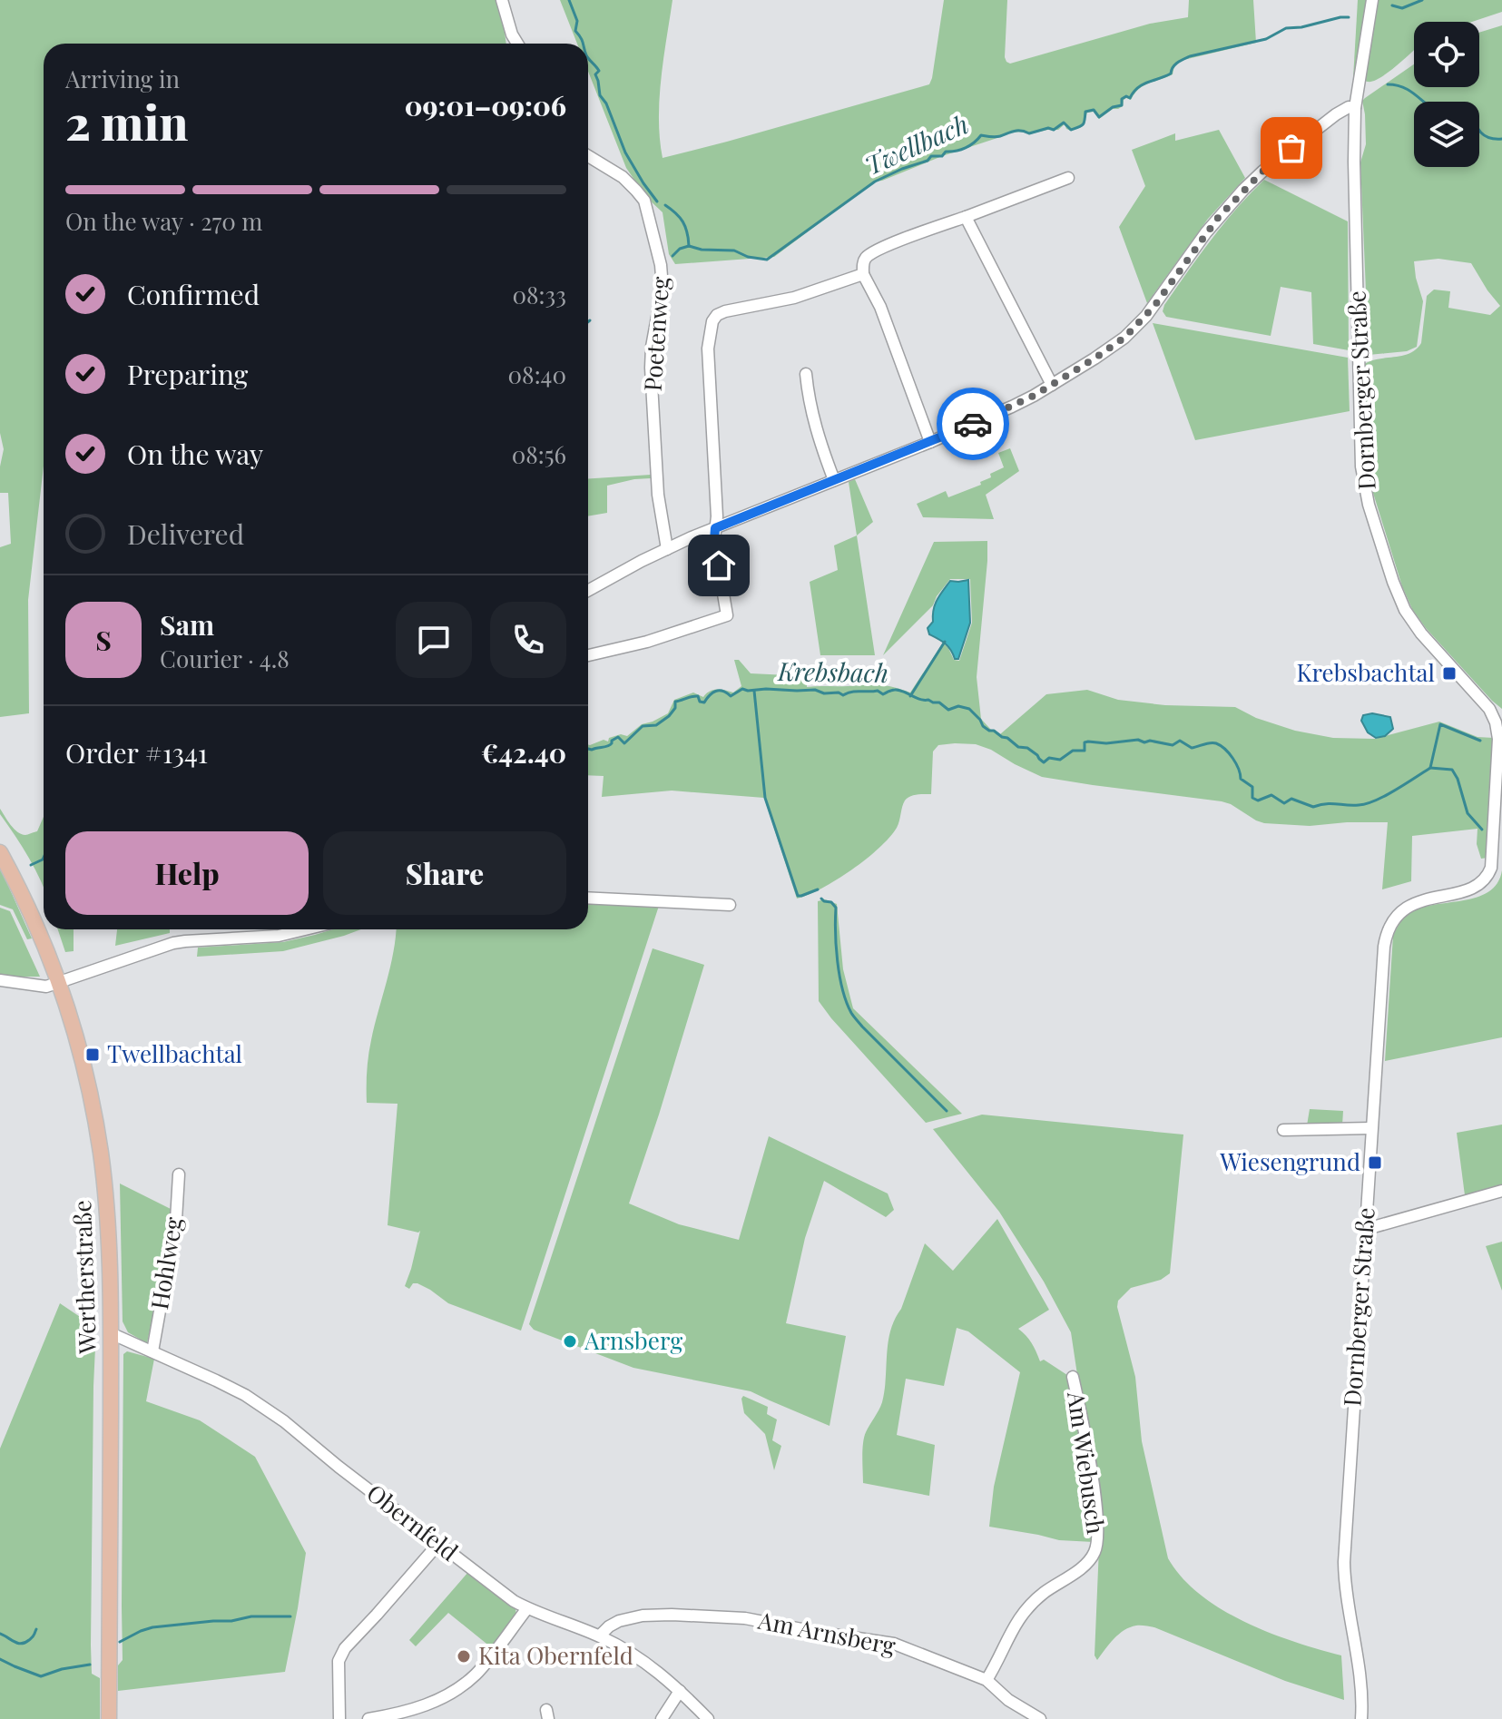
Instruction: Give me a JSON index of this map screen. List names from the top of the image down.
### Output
{
  "streets": {
    "main road": ["Wertherstraße"],
    "street": [
      "Poetenweg",
      "Dornberger Straße",
      "Hohlweg",
      "Am Wiebusch",
      "Obernfeld",
      "Am Arnsberg"
    ]
  },
  "crossings": [
    ["Hohlweg", "Obernfeld"],
    ["Wertherstraße", "Obernfeld"],
    ["Am Wiebusch", "Am Arnsberg"],
    ["Obernfeld", "Am Arnsberg"]
  ],
  "water": ["Twellbach", "Krebsbach"],
  "places": {
    "transit": ["Krebsbachtal", "Twellbachtal", "Wiesengrund"],
    "other": ["Arnsberg", "Kita Obernfeld"]
  },
  "page": {
    "heading": ["2 min", "Arriving in", "09:01–09:06"],
    "panel": [
      "Sam",
      "Courier · 4.8",
      "Order #1341",
      "€42.40"
    ],
    "bar": "On the way · 270 m",
    "list": [
      ["Confirmed", "08:33"],
      ["Preparing", "08:40"],
      ["On the way", "08:56"],
      "Delivered"
    ],
    "round": "S",
    "buttons": ["Help", "Share"]
  }
}
